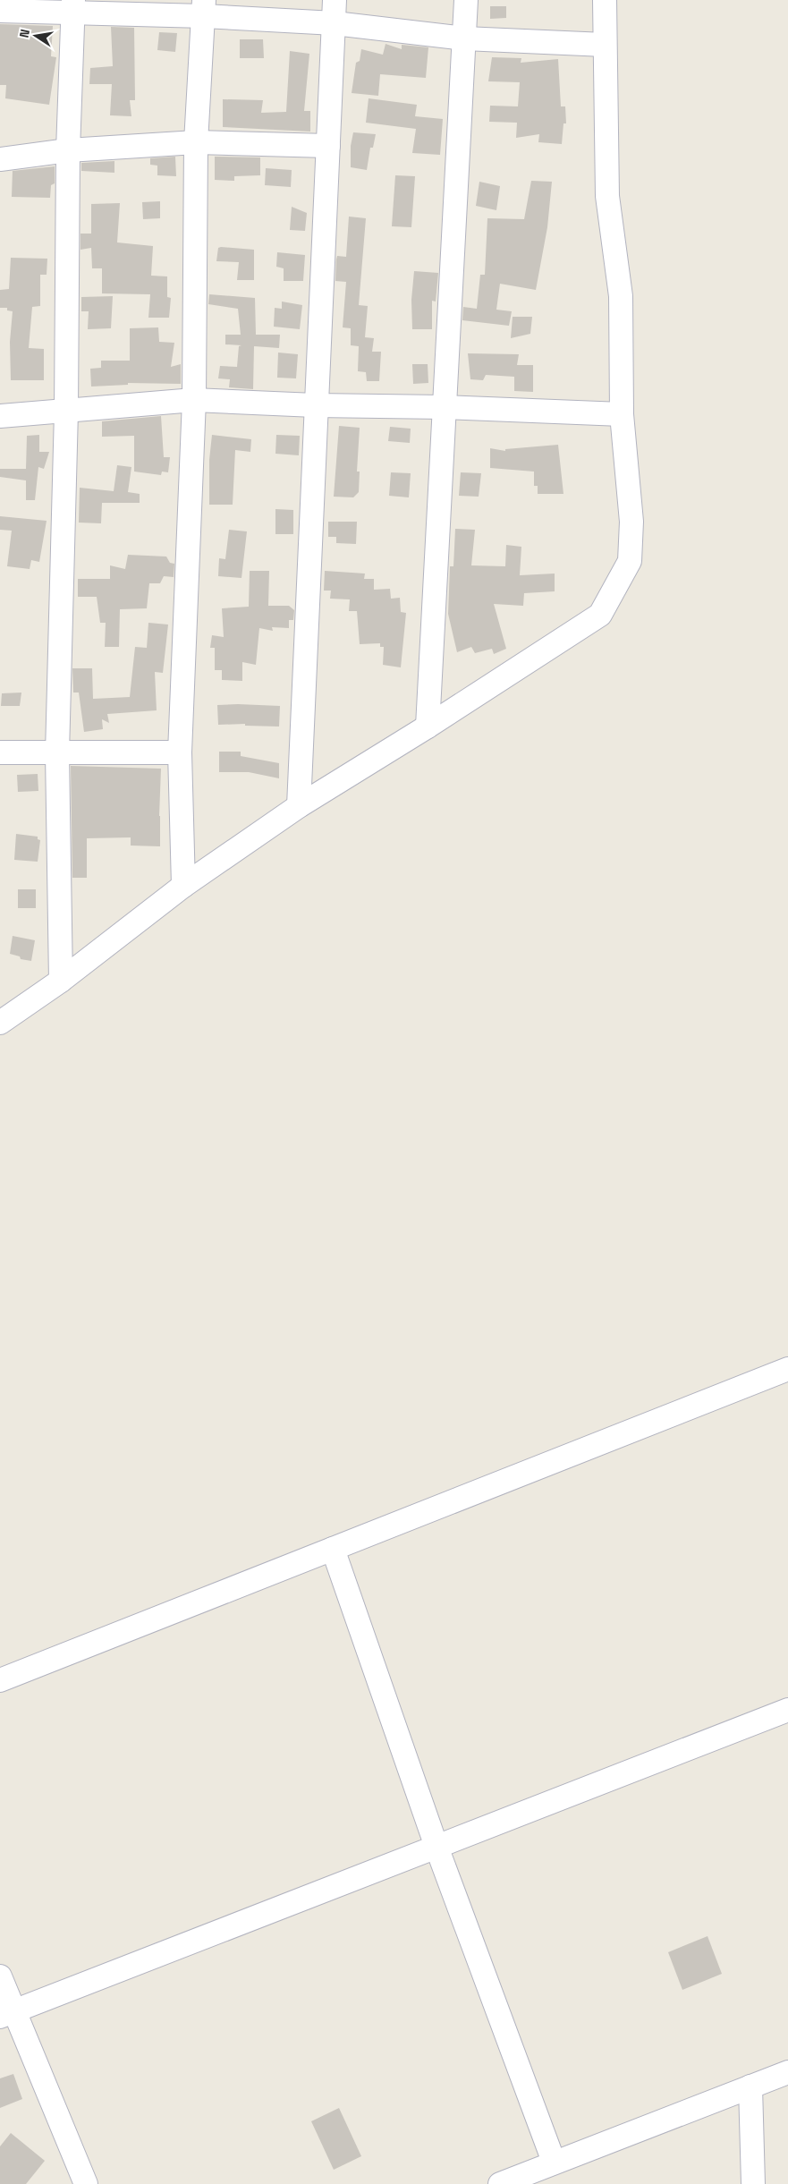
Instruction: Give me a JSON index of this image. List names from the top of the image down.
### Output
{
  "north": "left"
}
